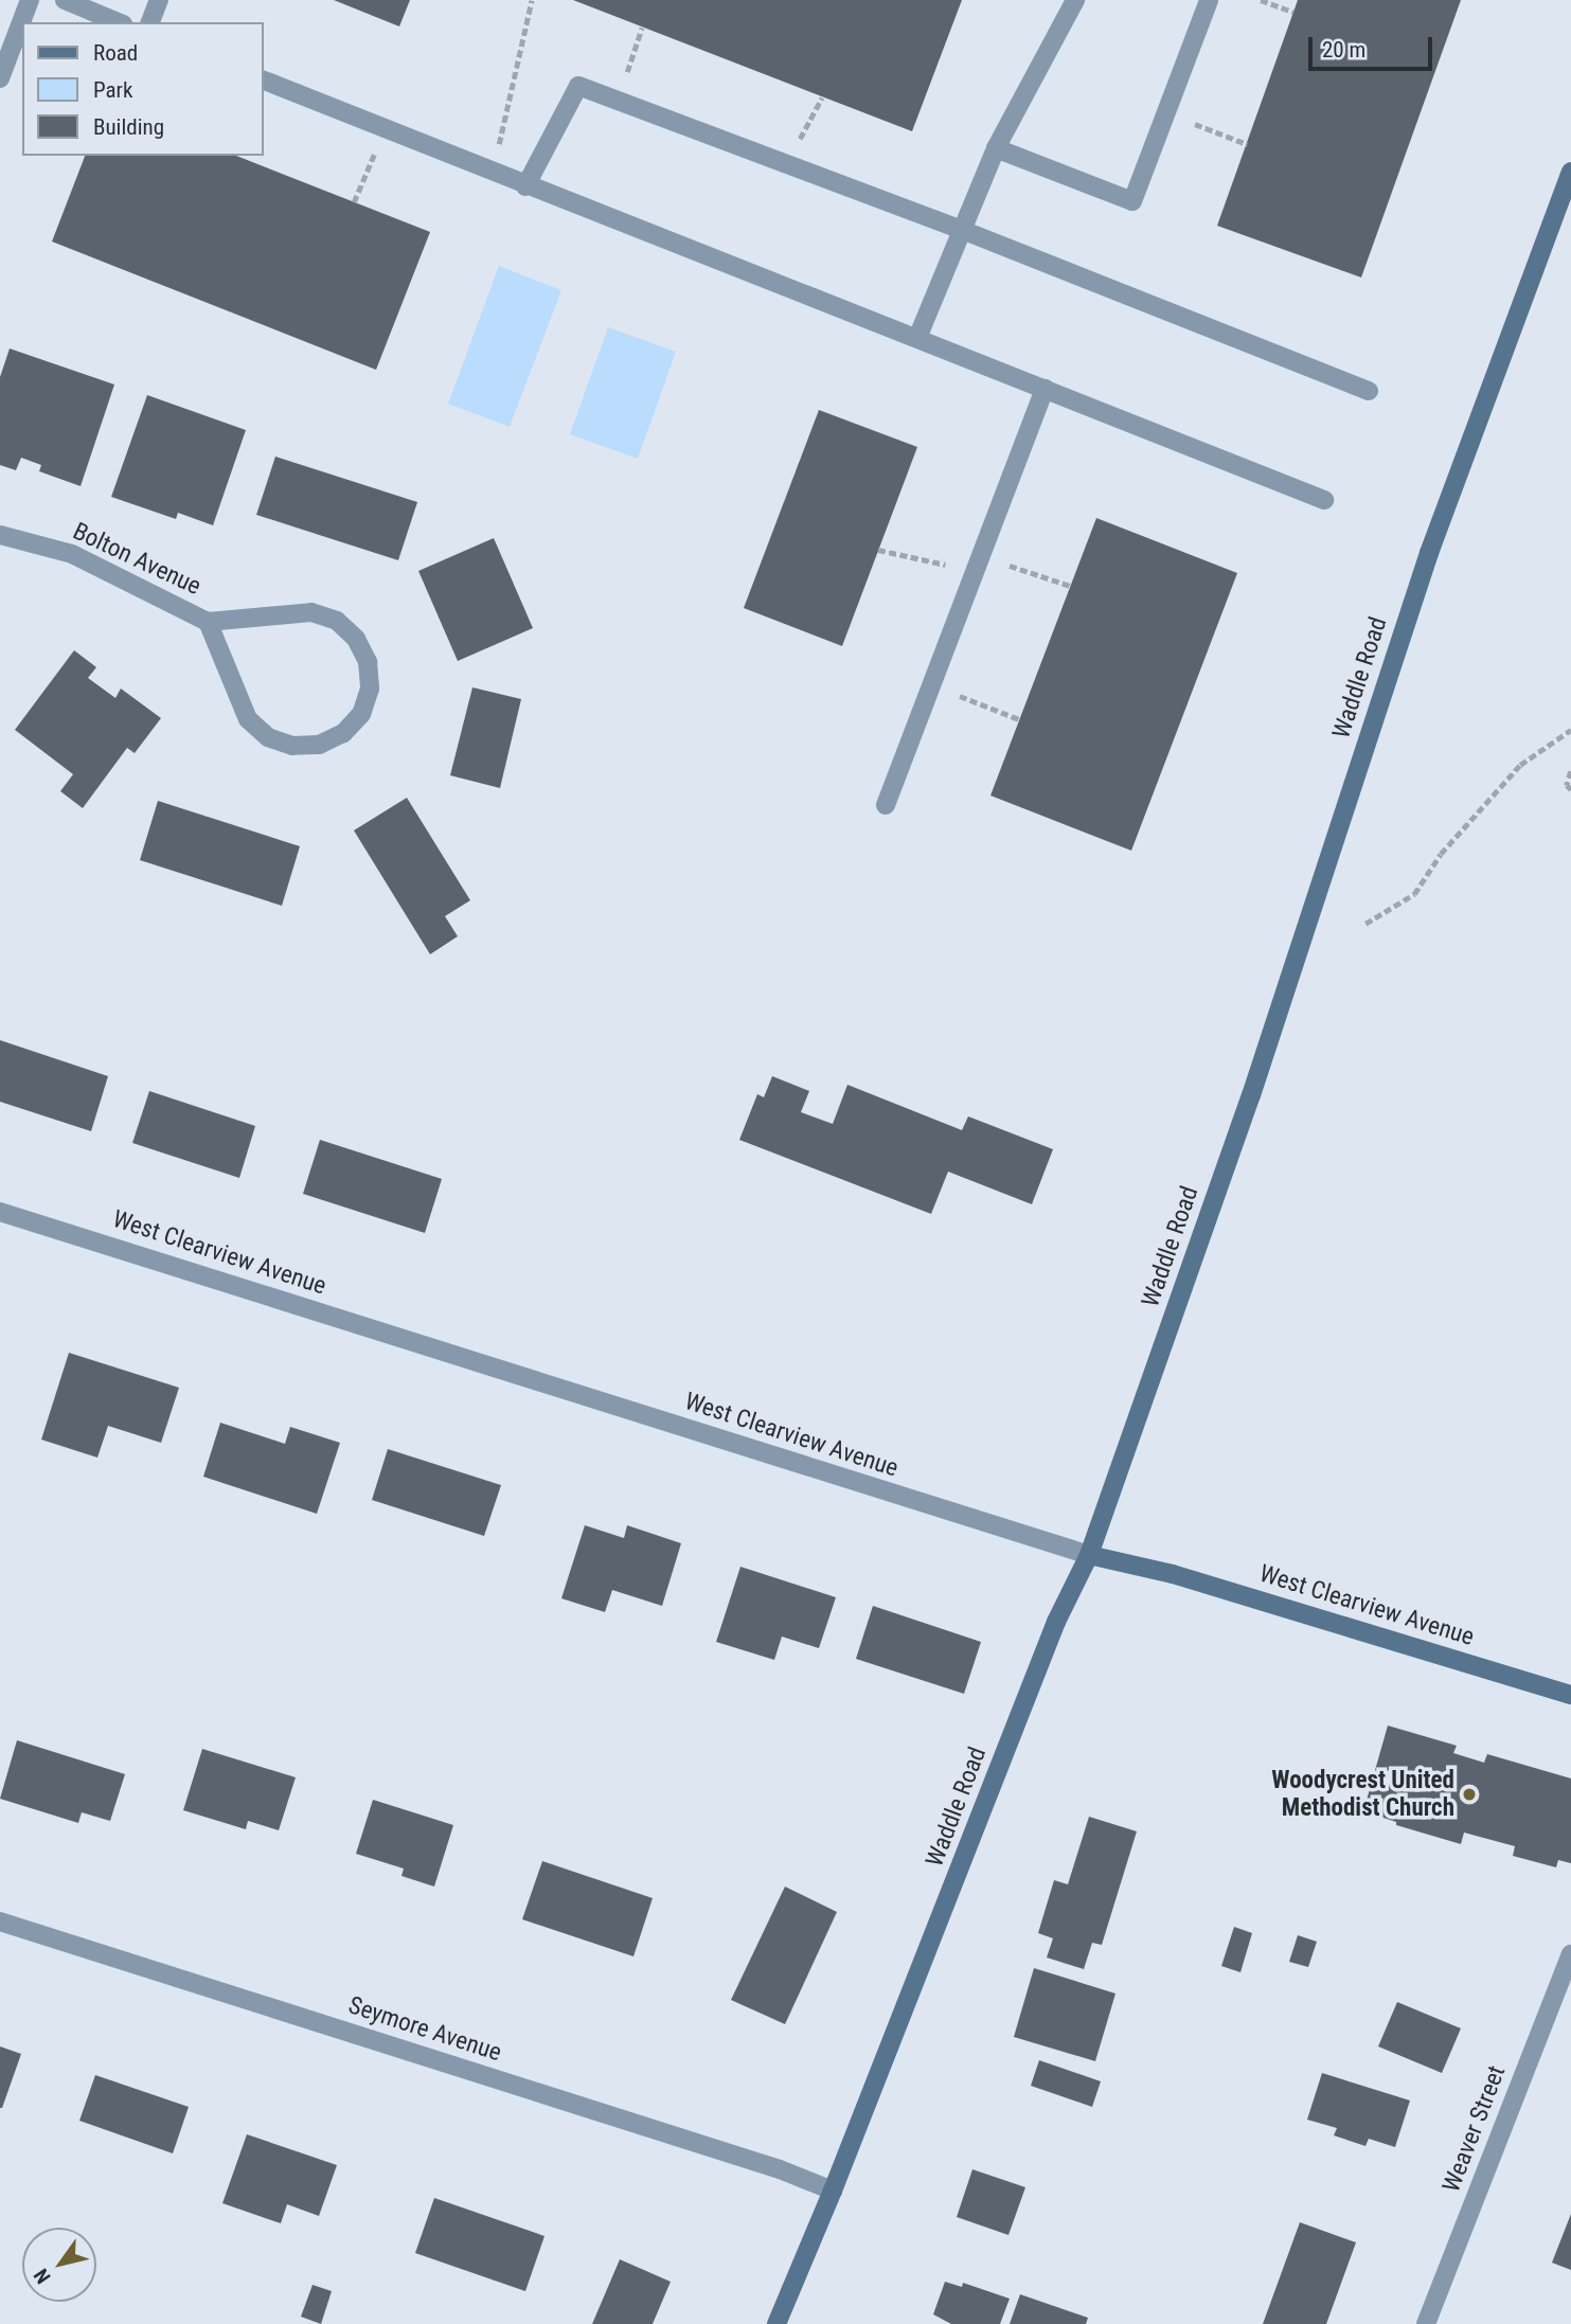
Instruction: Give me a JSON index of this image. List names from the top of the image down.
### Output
{
  "streets": {
    "main road": ["Waddle Road", "West Clearview Avenue"],
    "street": ["Bolton Avenue", "Seymore Avenue", "Weaver Street"]
  },
  "crossings": [
    ["Waddle Road", "West Clearview Avenue"],
    ["Waddle Road", "Seymore Avenue"]
  ],
  "places": ["Woodycrest United Methodist Church"],
  "legend": ["Road", "Park", "Building"],
  "scale_bar": "20 m",
  "north": "bottom left"
}
